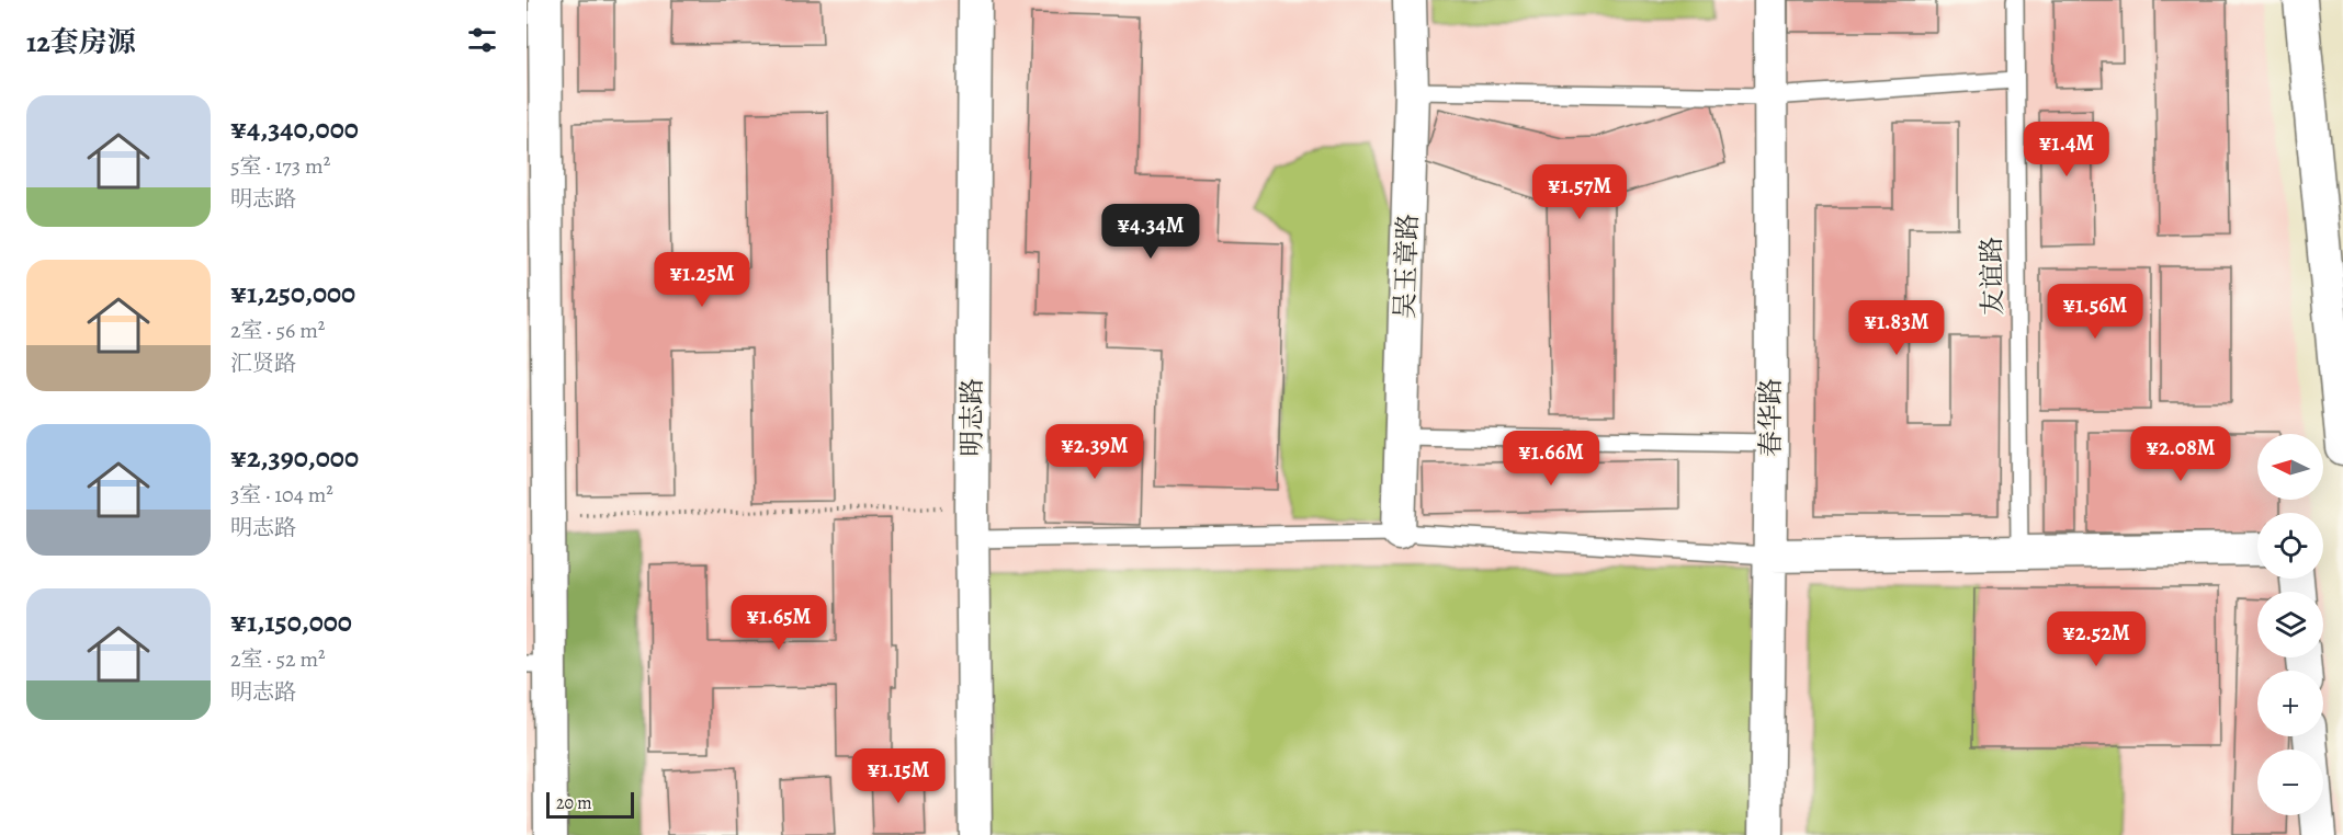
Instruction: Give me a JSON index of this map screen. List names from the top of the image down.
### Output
{
  "streets": {
    "street": ["吴玉章路", "明志路", "春华路"],
    "lane": ["友谊路"]
  },
  "scale_bar": "20 m",
  "north": "left",
  "page": {
    "heading": "12套房源",
    "list": [
      {
        "name": "¥4,340,000",
        "note": "5室 · 173 m² · 明志路"
      },
      {
        "name": "¥1,250,000",
        "note": "2室 · 56 m² · 汇贤路"
      },
      {
        "name": "¥2,390,000",
        "note": "3室 · 104 m² · 明志路"
      },
      {
        "name": "¥1,150,000",
        "note": "2室 · 52 m² · 明志路"
      }
    ],
    "price": [
      "¥1.4M",
      "¥1.57M",
      "¥4.34M",
      "¥1.25M",
      "¥1.56M",
      "¥1.83M",
      "¥2.39M",
      "¥2.08M",
      "¥1.66M",
      "¥1.65M",
      "¥2.52M",
      "¥1.15M"
    ],
    "map_buttons": ["+", "−"],
    "scale": "20 m"
  }
}
